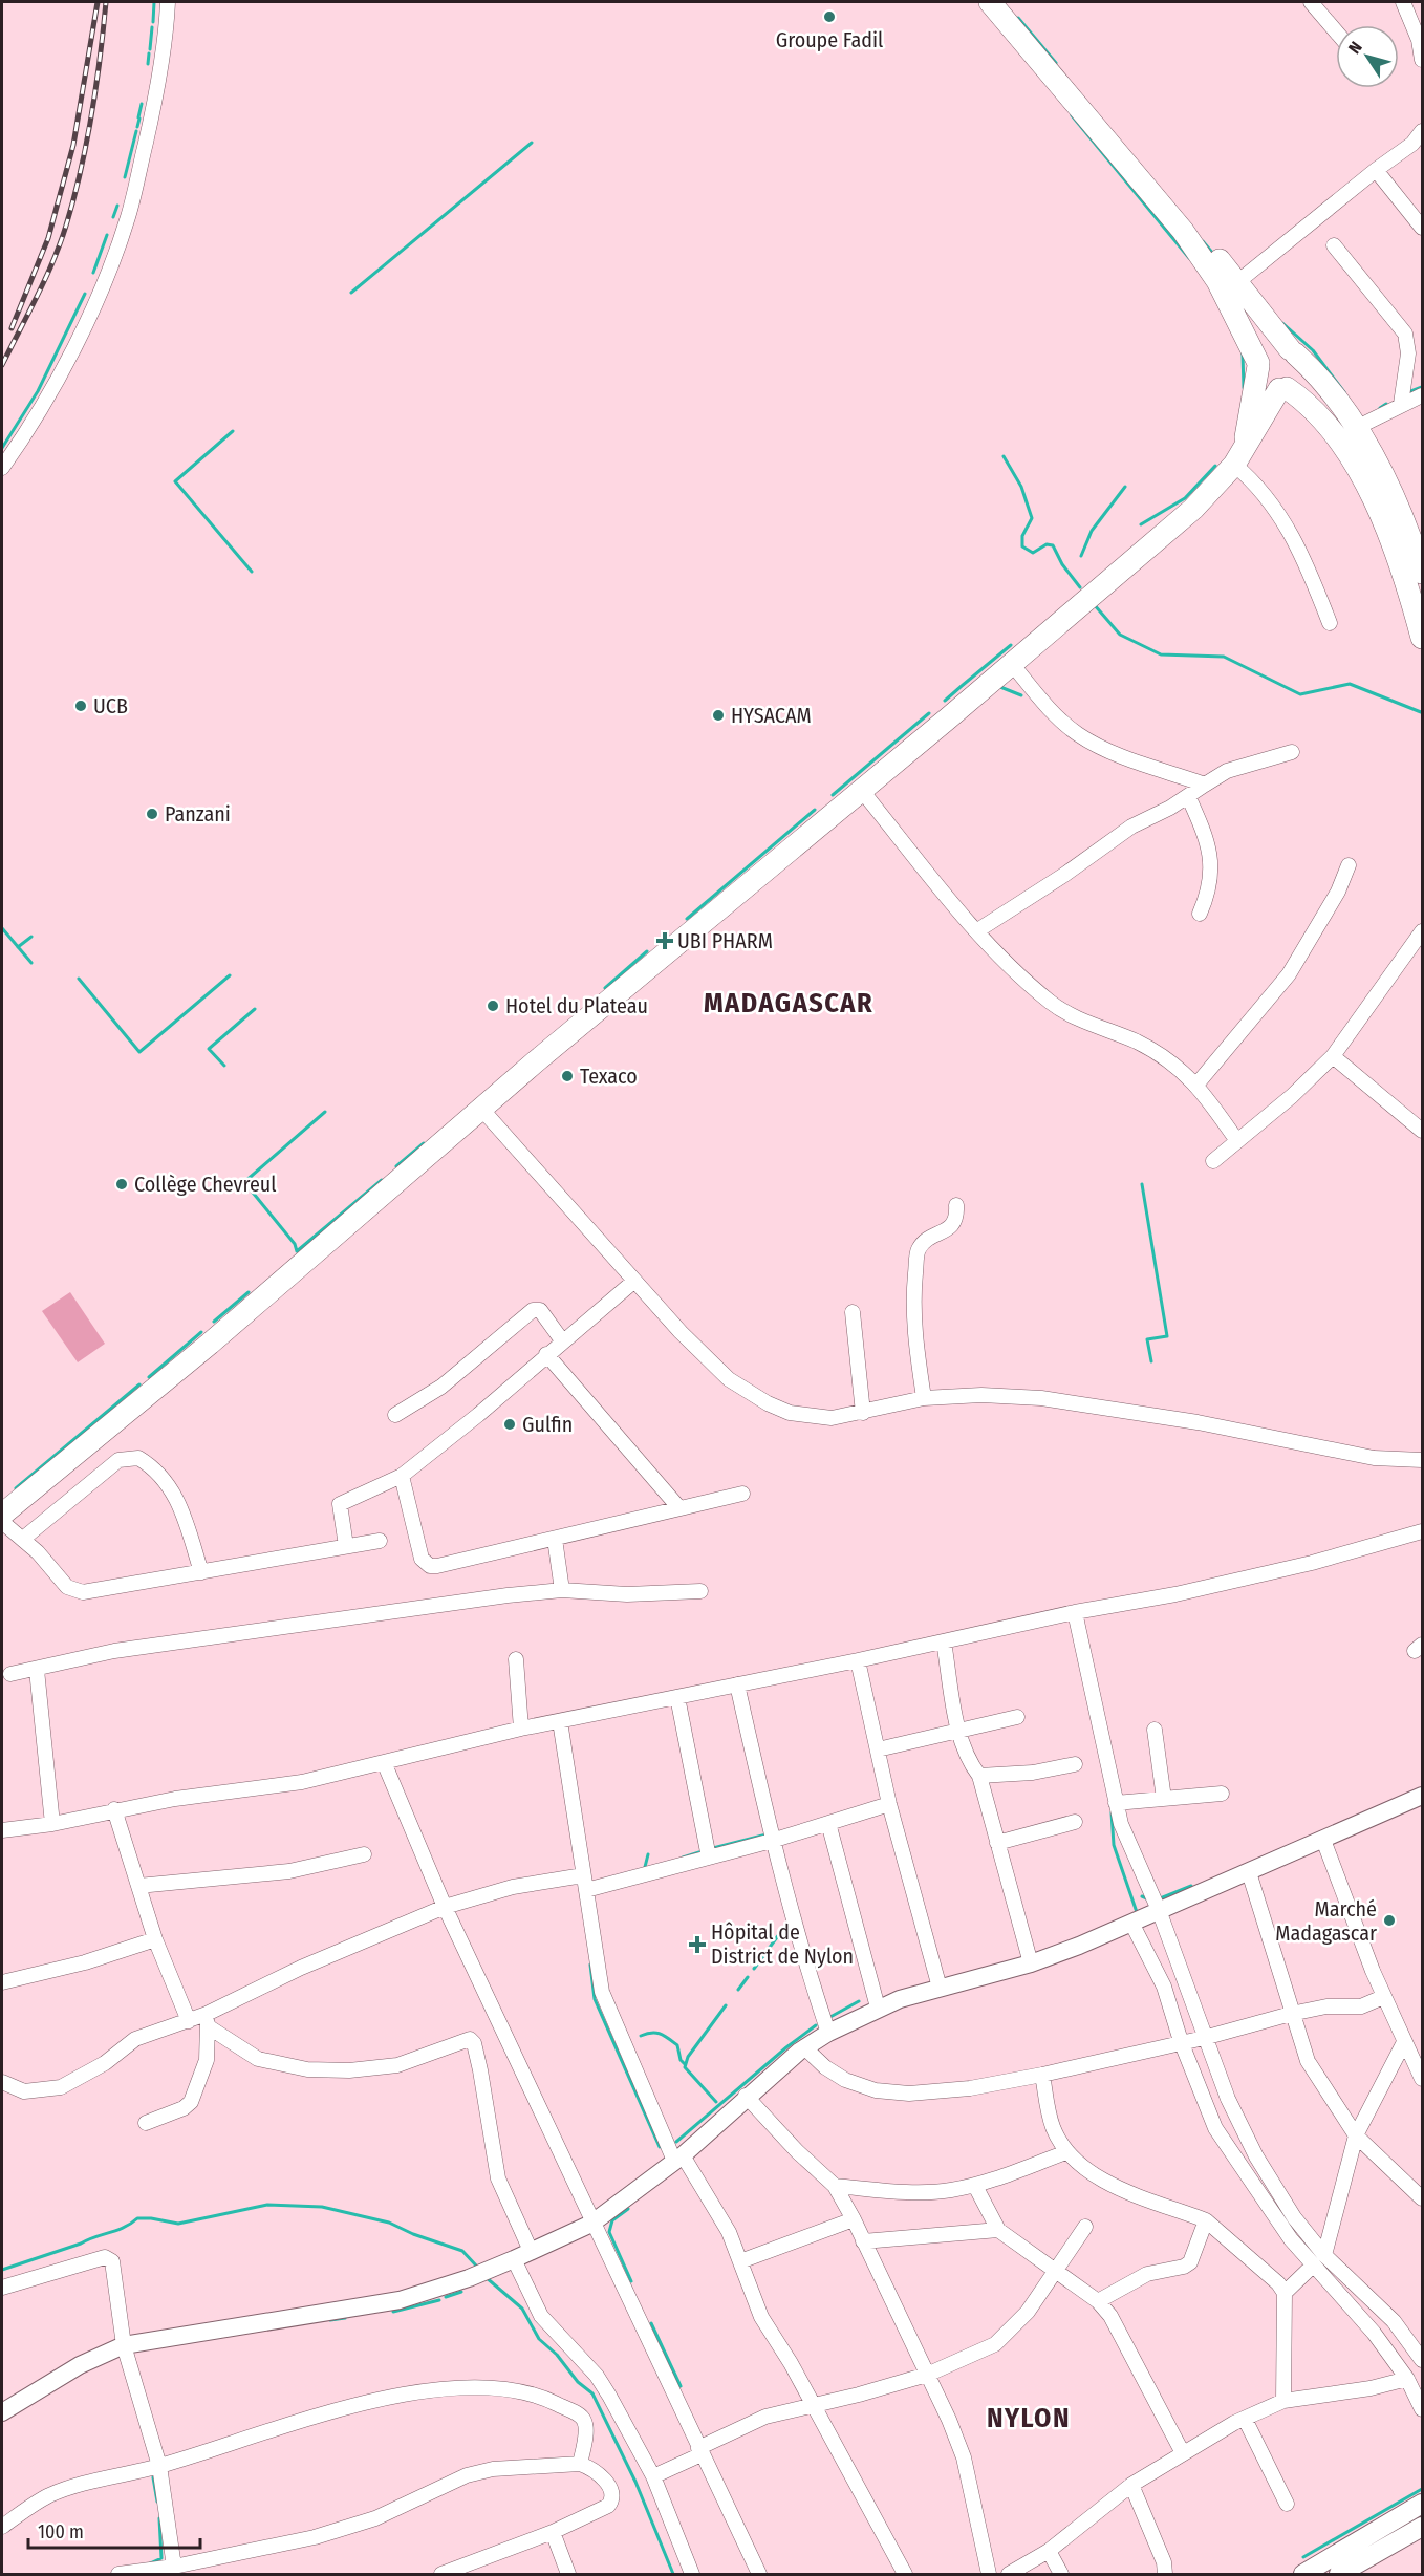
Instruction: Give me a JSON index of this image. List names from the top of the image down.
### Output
{
  "districts": ["MADAGASCAR", "NYLON"],
  "places": {
    "other": [
      "Groupe Fadil",
      "UCB",
      "HYSACAM",
      "Panzani",
      "Hotel du Plateau",
      "Texaco",
      "Collège Chevreul",
      "Gulfin",
      "Marché Madagascar"
    ],
    "health": ["UBI PHARM", "Hôpital de District de Nylon"]
  },
  "scale_bar": "100 m",
  "north": "top left"
}
